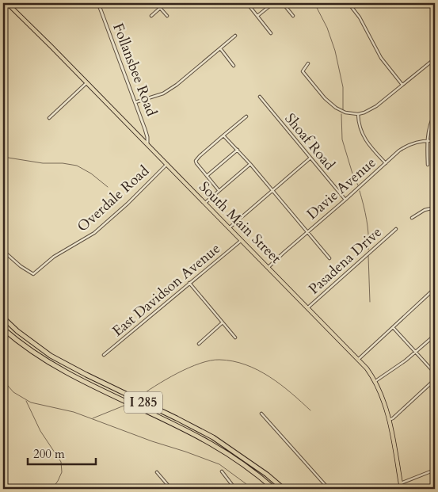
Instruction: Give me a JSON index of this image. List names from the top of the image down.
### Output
{
  "streets": {
    "highway": ["I 285"],
    "main road": ["South Main Street"],
    "street": [
      "Follansbee Road",
      "Shoaf Road",
      "Davie Avenue",
      "Overdale Road",
      "Pasadena Drive",
      "East Davidson Avenue"
    ]
  },
  "crossings": [
    ["Follansbee Road", "South Main Street"],
    ["Shoaf Road", "Davie Avenue"],
    ["Davie Avenue", "South Main Street"],
    ["Overdale Road", "South Main Street"],
    ["South Main Street", "Pasadena Drive"],
    ["South Main Street", "East Davidson Avenue"]
  ],
  "scale_bar": "200 m"
}
